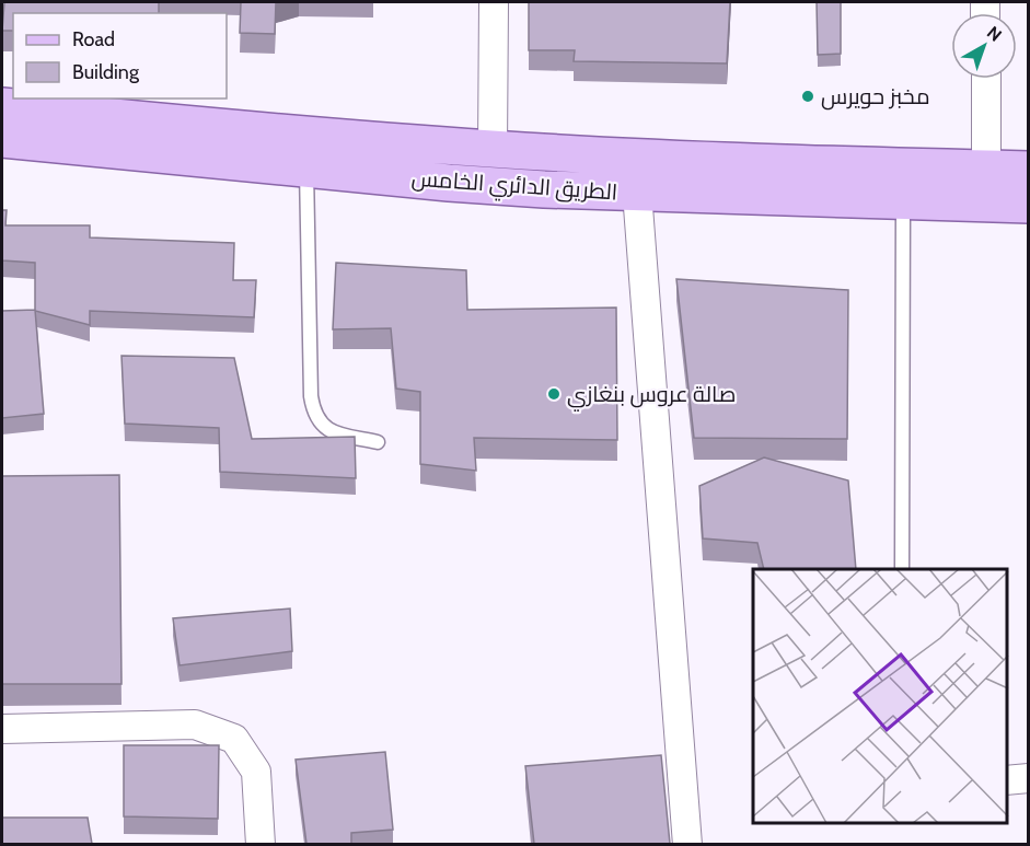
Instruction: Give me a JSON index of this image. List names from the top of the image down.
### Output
{
  "streets": {
    "main road": ["الطريق الدائري الخامس"]
  },
  "places": ["مخبز حويرس", "صالة عروس بنغازي"],
  "legend": ["Road", "Building"],
  "north": "top right"
}
